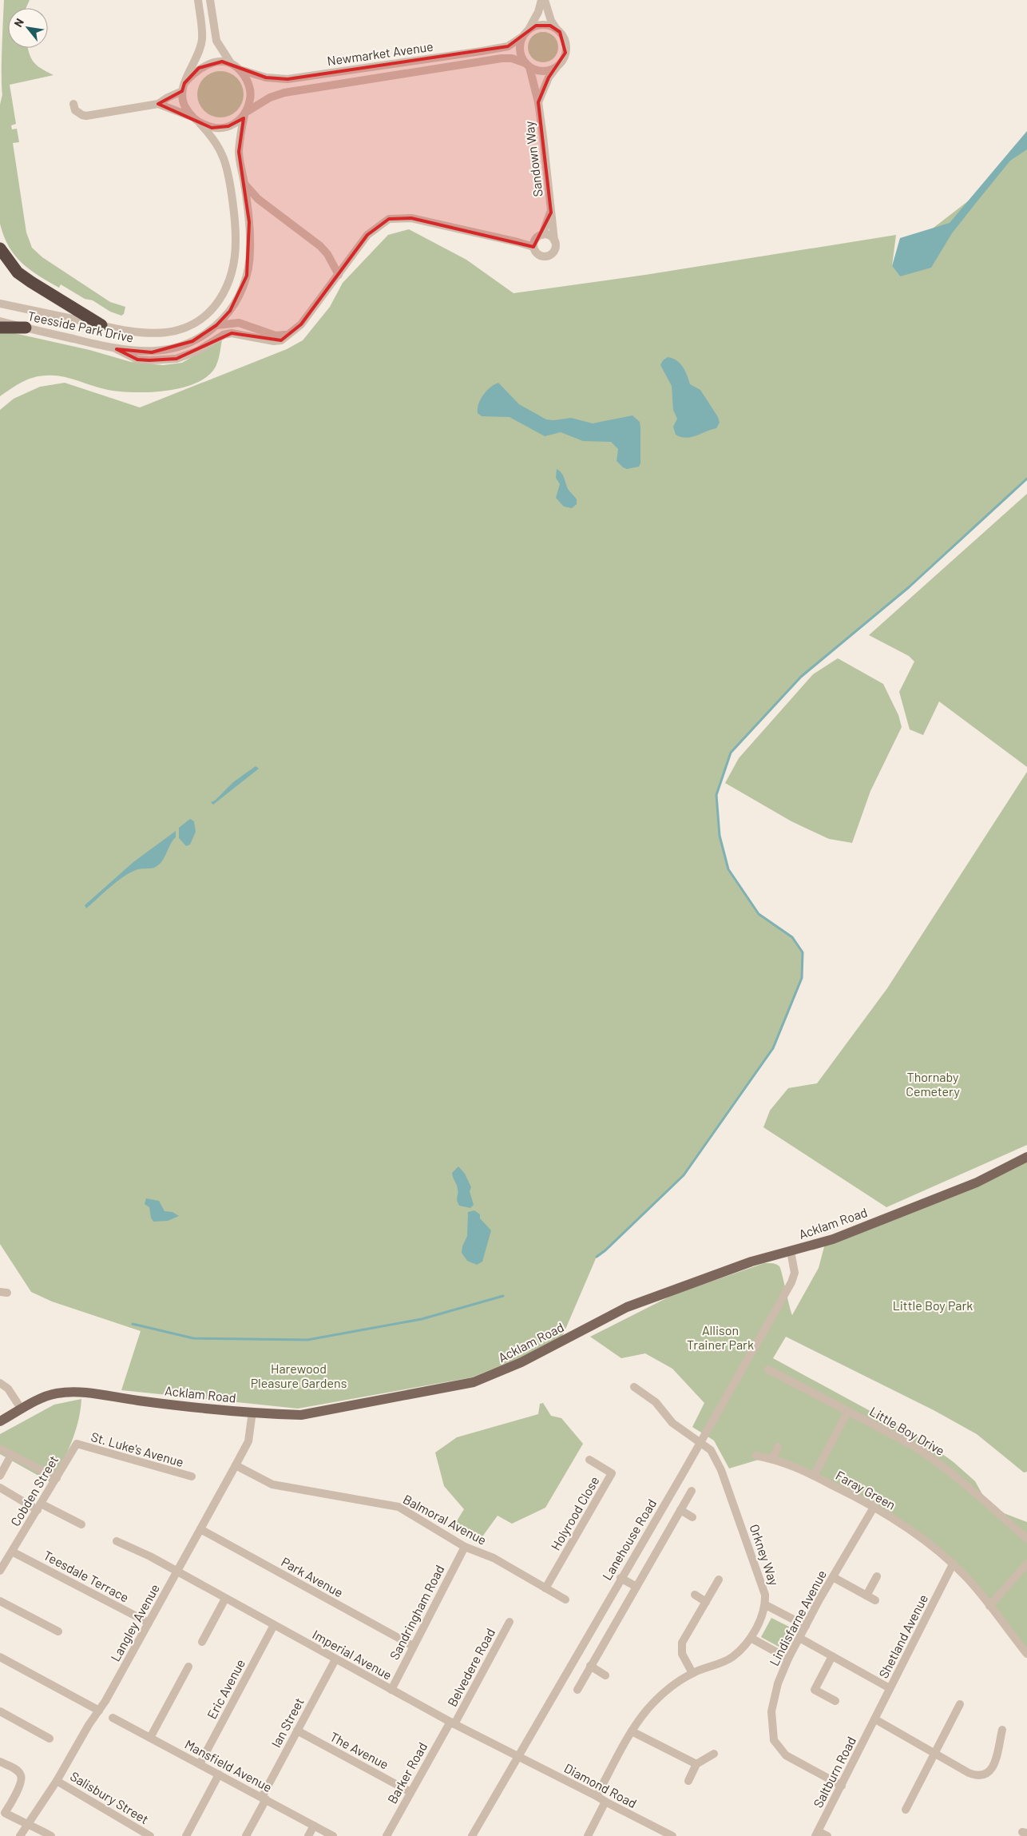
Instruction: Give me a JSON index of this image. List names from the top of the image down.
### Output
{
  "streets": {
    "main road": ["Acklam Road"],
    "street": [
      "Newmarket Avenue",
      "Sandown Way",
      "Teesside Park Drive",
      "Little Boy Drive",
      "St. Luke's Avenue",
      "Faray Green",
      "Cobden Street",
      "Holyrood Close",
      "Balmoral Avenue",
      "Lanehouse Road",
      "Orkney Way",
      "Teesdale Terrace",
      "Park Avenue",
      "Sandringham Road",
      "Lindisfarne Avenue",
      "Langley Avenue",
      "Shetland Avenue",
      "Imperial Avenue",
      "Belvedere Road",
      "Eric Avenue",
      "Ian Street",
      "The Avenue",
      "Mansfield Avenue",
      "Saltburn Road",
      "Barker Road",
      "Diamond Road",
      "Salisbury Street"
    ]
  },
  "crossings": [
    ["Newmarket Avenue", "Sandown Way"],
    ["Newmarket Avenue", "Teesside Park Drive"],
    ["Acklam Road", "Lanehouse Road"],
    ["Acklam Road", "Langley Avenue"],
    ["St. Luke's Avenue", "Cobden Street"],
    ["Faray Green", "Lindisfarne Avenue"],
    ["Faray Green", "Shetland Avenue"],
    ["Cobden Street", "Teesdale Terrace"],
    ["Holyrood Close", "Balmoral Avenue"],
    ["Balmoral Avenue", "Sandringham Road"],
    ["Balmoral Avenue", "Langley Avenue"],
    ["Lanehouse Road", "Orkney Way"],
    ["Lanehouse Road", "Imperial Avenue"],
    ["Lanehouse Road", "Diamond Road"],
    ["Orkney Way", "Diamond Road"],
    ["Teesdale Terrace", "Langley Avenue"],
    ["Park Avenue", "Sandringham Road"],
    ["Park Avenue", "Langley Avenue"],
    ["Sandringham Road", "Imperial Avenue"],
    ["Lindisfarne Avenue", "Saltburn Road"],
    ["Langley Avenue", "Imperial Avenue"],
    ["Langley Avenue", "Salisbury Street"],
    ["Shetland Avenue", "Saltburn Road"],
    ["Imperial Avenue", "Belvedere Road"],
    ["Imperial Avenue", "Eric Avenue"],
    ["Imperial Avenue", "Ian Street"],
    ["Imperial Avenue", "Barker Road"],
    ["Imperial Avenue", "Diamond Road"],
    ["Belvedere Road", "Barker Road"],
    ["Eric Avenue", "Mansfield Avenue"],
    ["Ian Street", "The Avenue"],
    ["Ian Street", "Mansfield Avenue"],
    ["The Avenue", "Barker Road"]
  ],
  "parks": [
    "Thornaby Cemetery",
    "Little Boy Park",
    "Allison Trainer Park",
    "Harewood Pleasure Gardens"
  ],
  "north": "top left"
}
